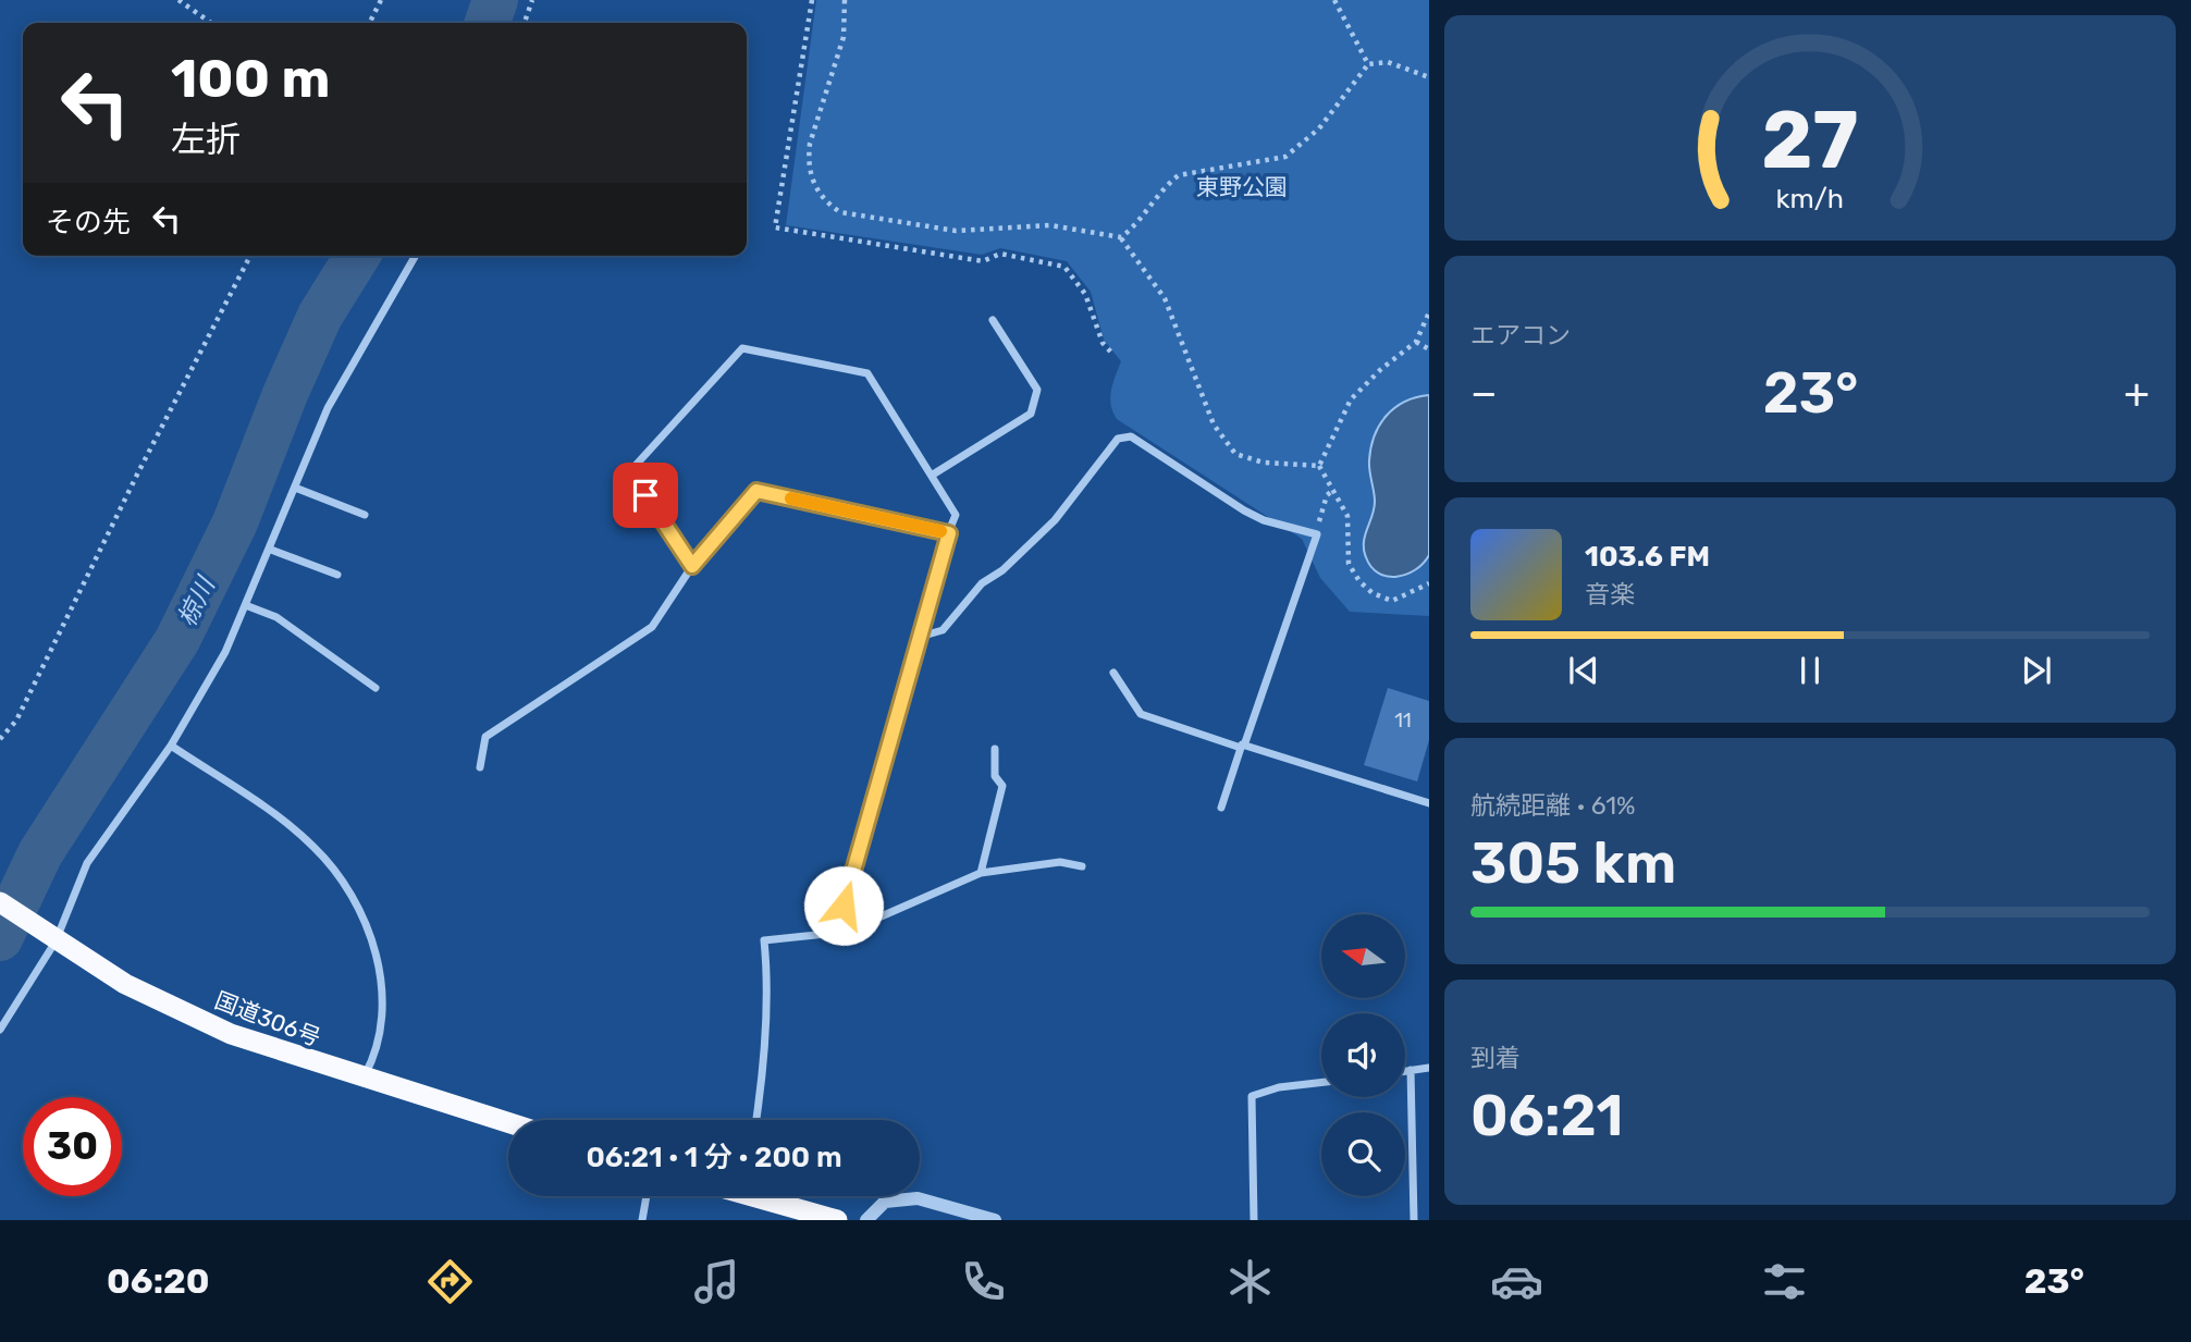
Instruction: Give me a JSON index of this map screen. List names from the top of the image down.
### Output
{
  "streets": {
    "highway": ["国道306号"]
  },
  "water": ["椋川"],
  "parks": ["東野公園"],
  "house_numbers": ["11"],
  "north": "left",
  "page": {
    "turn": ["100 m", "左折"],
    "then": "その先",
    "tile": [
      "エアコン",
      ["航続距離 · 61%", "305 km"],
      ["到着", "06:21"]
    ],
    "heat": ["−", "23°", "+"],
    "song": ["103.6 FM", "音楽"],
    "limit": "30",
    "trip": "06:21 · 1 分 · 200 m",
    "tabs": ["06:20", "23°"],
    "gauge": ["27", "km/h"]
  }
}
